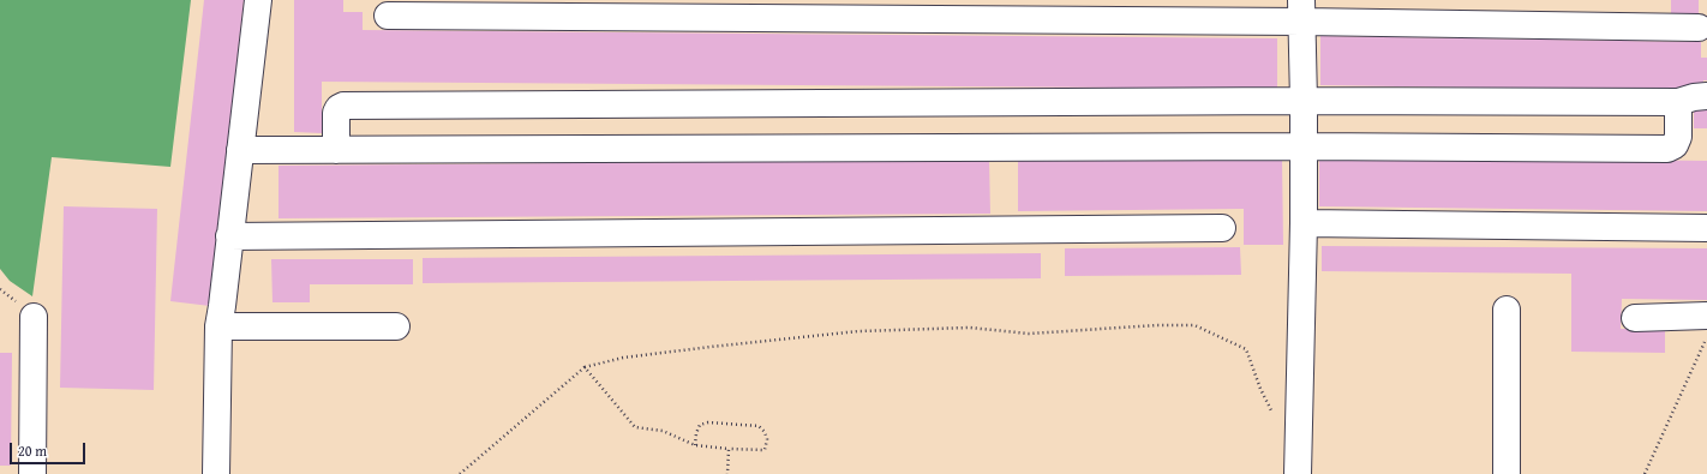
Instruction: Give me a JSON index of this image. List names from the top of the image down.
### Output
{
  "scale_bar": "20 m"
}
